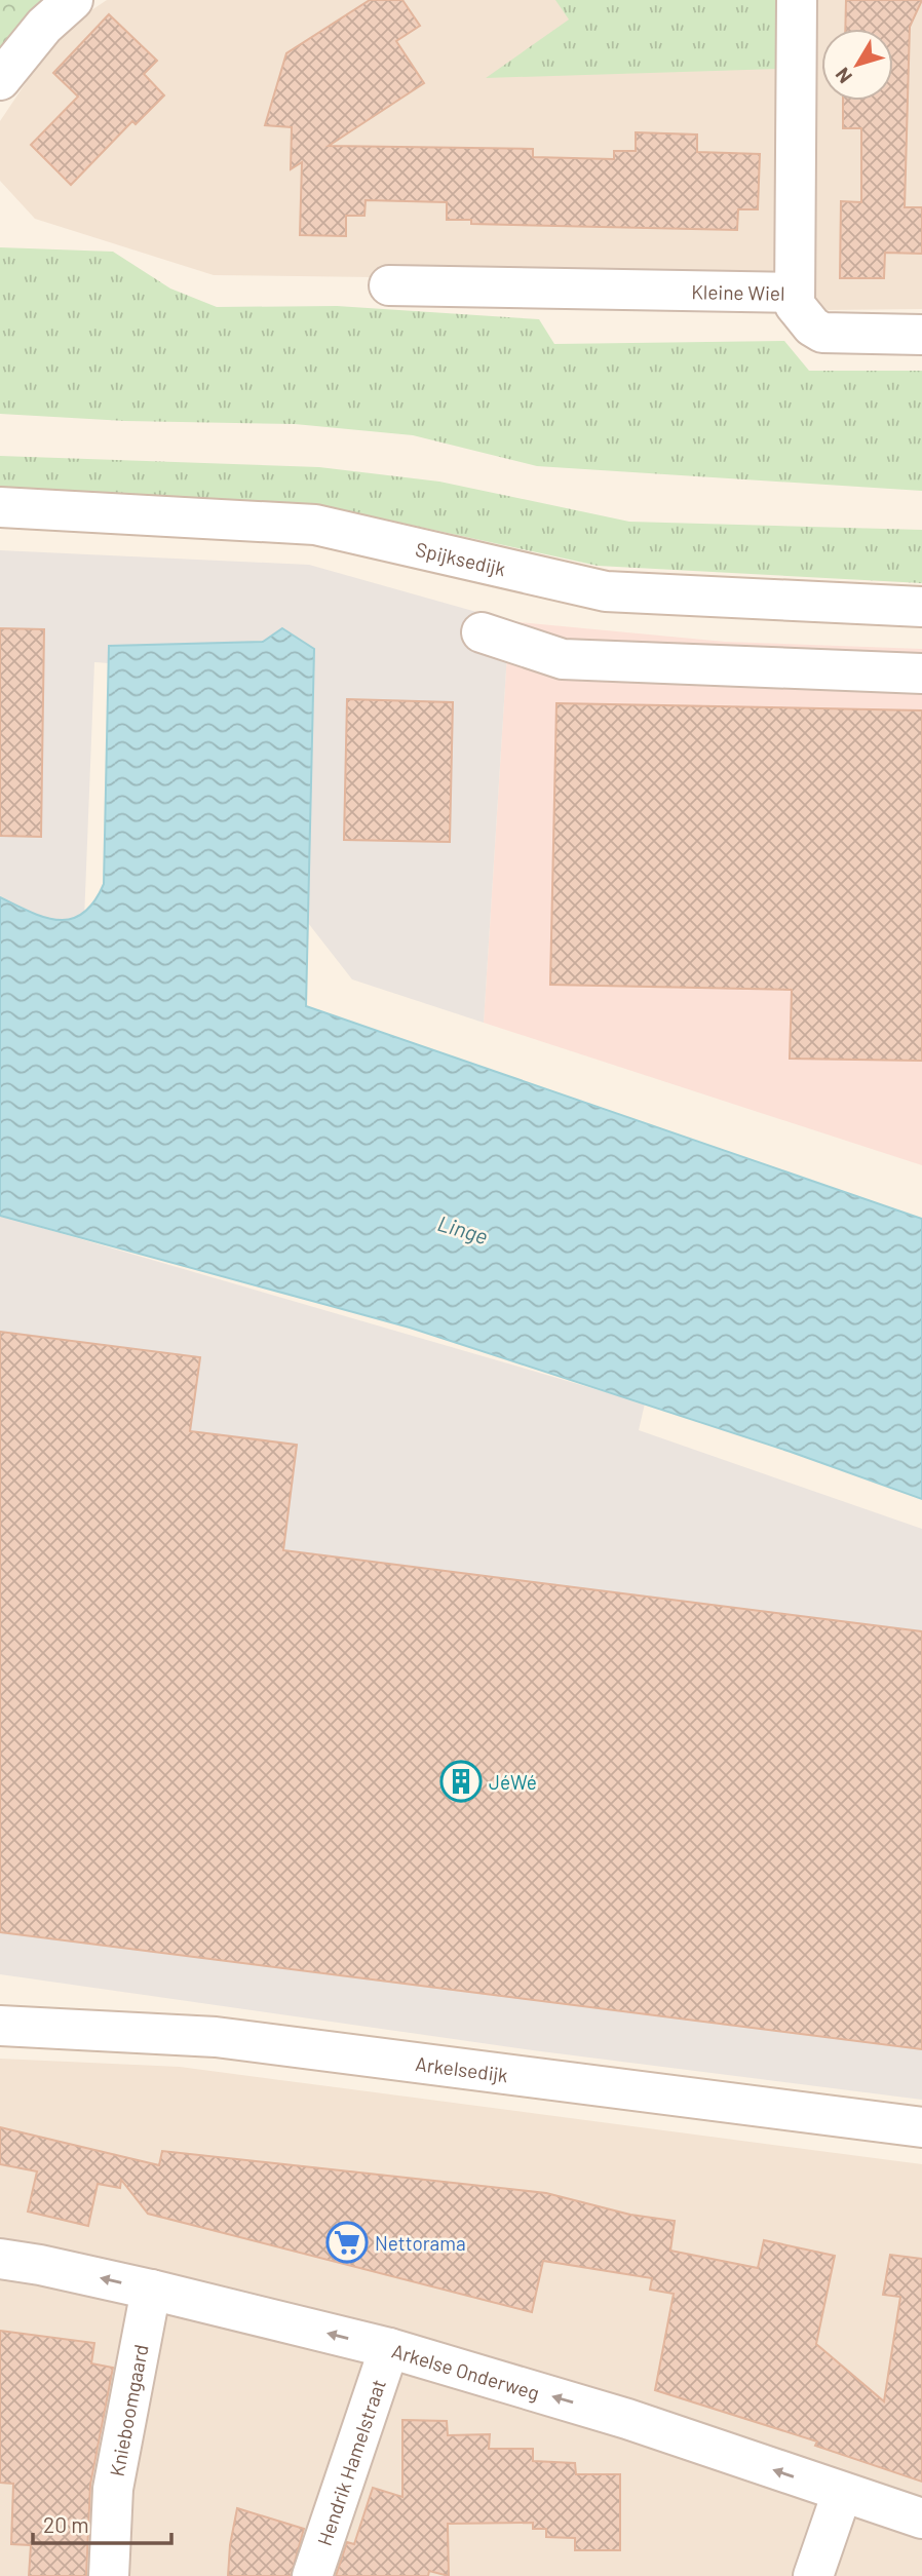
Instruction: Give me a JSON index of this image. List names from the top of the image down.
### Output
{
  "streets": {
    "street": [
      "Kleine Wiel",
      "Spijksedijk",
      "Arkelsedijk",
      "Arkelse Onderweg",
      "Knieboomgaard",
      "Hendrik Hamelstraat"
    ]
  },
  "crossings": [
    ["Arkelse Onderweg", "Knieboomgaard"],
    ["Arkelse Onderweg", "Hendrik Hamelstraat"]
  ],
  "one_way": ["Arkelse Onderweg"],
  "water": ["Linge"],
  "places": {
    "building": ["JéWé"],
    "supermarket": ["Nettorama"]
  },
  "scale_bar": "20 m",
  "north": "bottom left"
}
